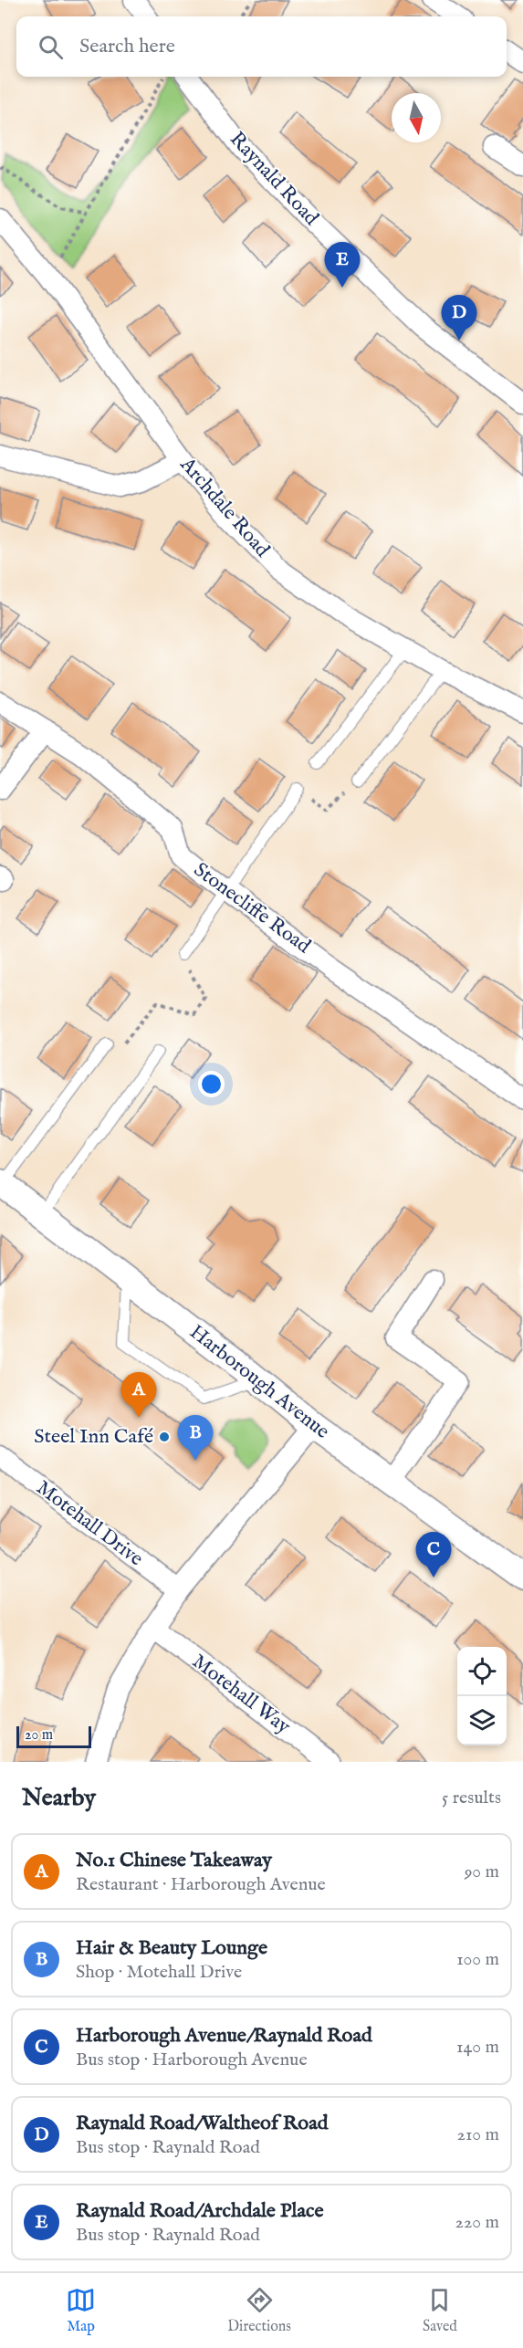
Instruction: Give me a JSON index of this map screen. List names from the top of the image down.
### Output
{
  "streets": {
    "street": [
      "Raynald Road",
      "Archdale Road",
      "Stonecliffe Road",
      "Harborough Avenue",
      "Motehall Drive",
      "Motehall Way"
    ]
  },
  "places": ["Steel Inn Café"],
  "scale_bar": "20 m",
  "north": "bottom",
  "page": {
    "search": "Search here",
    "pins": [
      "E",
      "D",
      "A",
      "B",
      "C"
    ],
    "scale": "20 m",
    "heading": ["Nearby", "5 results"],
    "list": [
      {
        "mark": "A",
        "name": "No.1 Chinese Takeaway",
        "note": "Restaurant · Harborough Avenue",
        "value": "90 m"
      },
      {
        "mark": "B",
        "name": "Hair & Beauty Lounge",
        "note": "Shop · Motehall Drive",
        "value": "100 m"
      },
      {
        "mark": "C",
        "name": "Harborough Avenue/Raynald Road",
        "note": "Bus stop · Harborough Avenue",
        "value": "140 m"
      },
      {
        "mark": "D",
        "name": "Raynald Road/Waltheof Road",
        "note": "Bus stop · Raynald Road",
        "value": "210 m"
      },
      {
        "mark": "E",
        "name": "Raynald Road/Archdale Place",
        "note": "Bus stop · Raynald Road",
        "value": "220 m"
      }
    ],
    "nav": ["Map", "Directions", "Saved"]
  }
}
